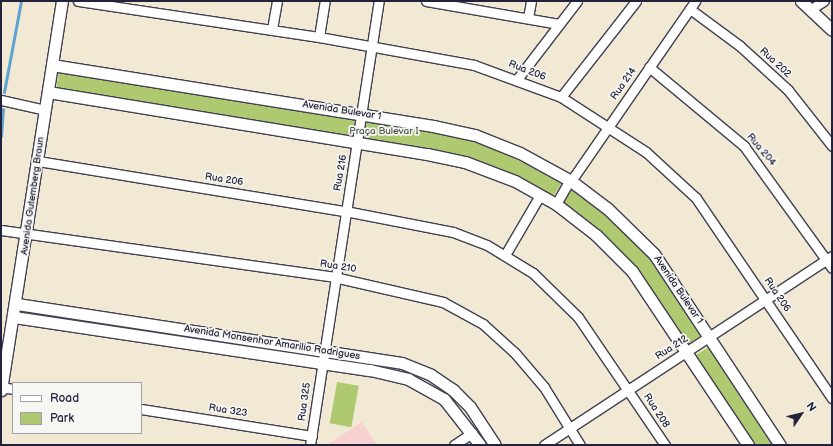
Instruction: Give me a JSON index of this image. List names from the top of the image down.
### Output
{
  "streets": {
    "street": [
      "Rua 202",
      "Rua 206",
      "Rua 214",
      "Avenida Bulevar 1",
      "Rua 204",
      "Rua 216",
      "Avenida Gutemberg Braun",
      "Rua 210",
      "Avenida Monsenhor Amarilio Rodrigues",
      "Rua 212",
      "Rua 325",
      "Rua 323",
      "Rua 208"
    ]
  },
  "crossings": [
    ["Rua 202", "Rua 214"],
    ["Rua 206", "Rua 214"],
    ["Rua 206", "Rua 216"],
    ["Rua 206", "Avenida Gutemberg Braun"],
    ["Rua 206", "Rua 212"],
    ["Rua 206", "Rua 208"],
    ["Rua 214", "Avenida Bulevar 1"],
    ["Rua 214", "Rua 204"],
    ["Avenida Bulevar 1", "Rua 216"],
    ["Avenida Bulevar 1", "Avenida Gutemberg Braun"],
    ["Avenida Bulevar 1", "Rua 212"],
    ["Rua 204", "Rua 212"],
    ["Rua 216", "Rua 210"],
    ["Rua 216", "Avenida Monsenhor Amarilio Rodrigues"],
    ["Rua 216", "Rua 325"],
    ["Avenida Gutemberg Braun", "Rua 210"],
    ["Avenida Gutemberg Braun", "Avenida Monsenhor Amarilio Rodrigues"],
    ["Rua 210", "Rua 212"],
    ["Avenida Monsenhor Amarilio Rodrigues", "Rua 325"],
    ["Rua 212", "Rua 208"],
    ["Rua 325", "Rua 323"]
  ],
  "parks": ["Praça Bulevar I"],
  "legend": ["Road", "Park"],
  "north": "top right"
}
